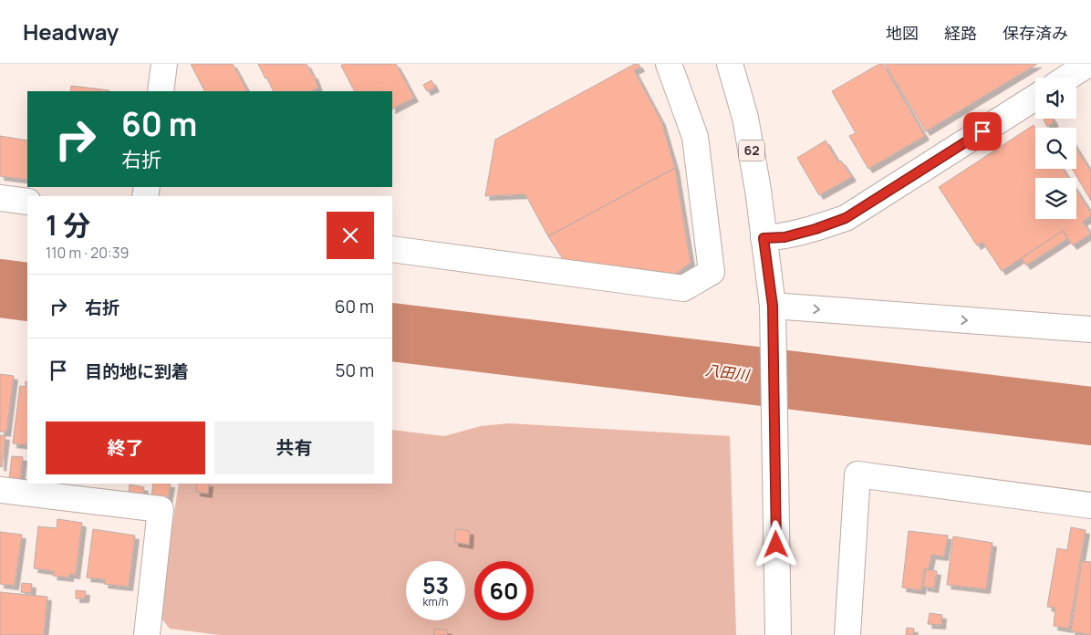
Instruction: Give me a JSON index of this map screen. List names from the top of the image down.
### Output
{
  "streets": {
    "street": ["62"]
  },
  "water": ["八田川"],
  "page": {
    "header": "Headway",
    "nav": ["地図", "経路", "保存済み"],
    "turn": ["60 m", "右折"],
    "heading": ["1 分", "110 m · 20:39"],
    "list": [
      {
        "name": "右折",
        "value": "60 m"
      },
      {
        "name": "目的地に到着",
        "value": "50 m"
      }
    ],
    "buttons": ["終了", "共有"],
    "speed": "53 km/h",
    "limit": "60"
  }
}
